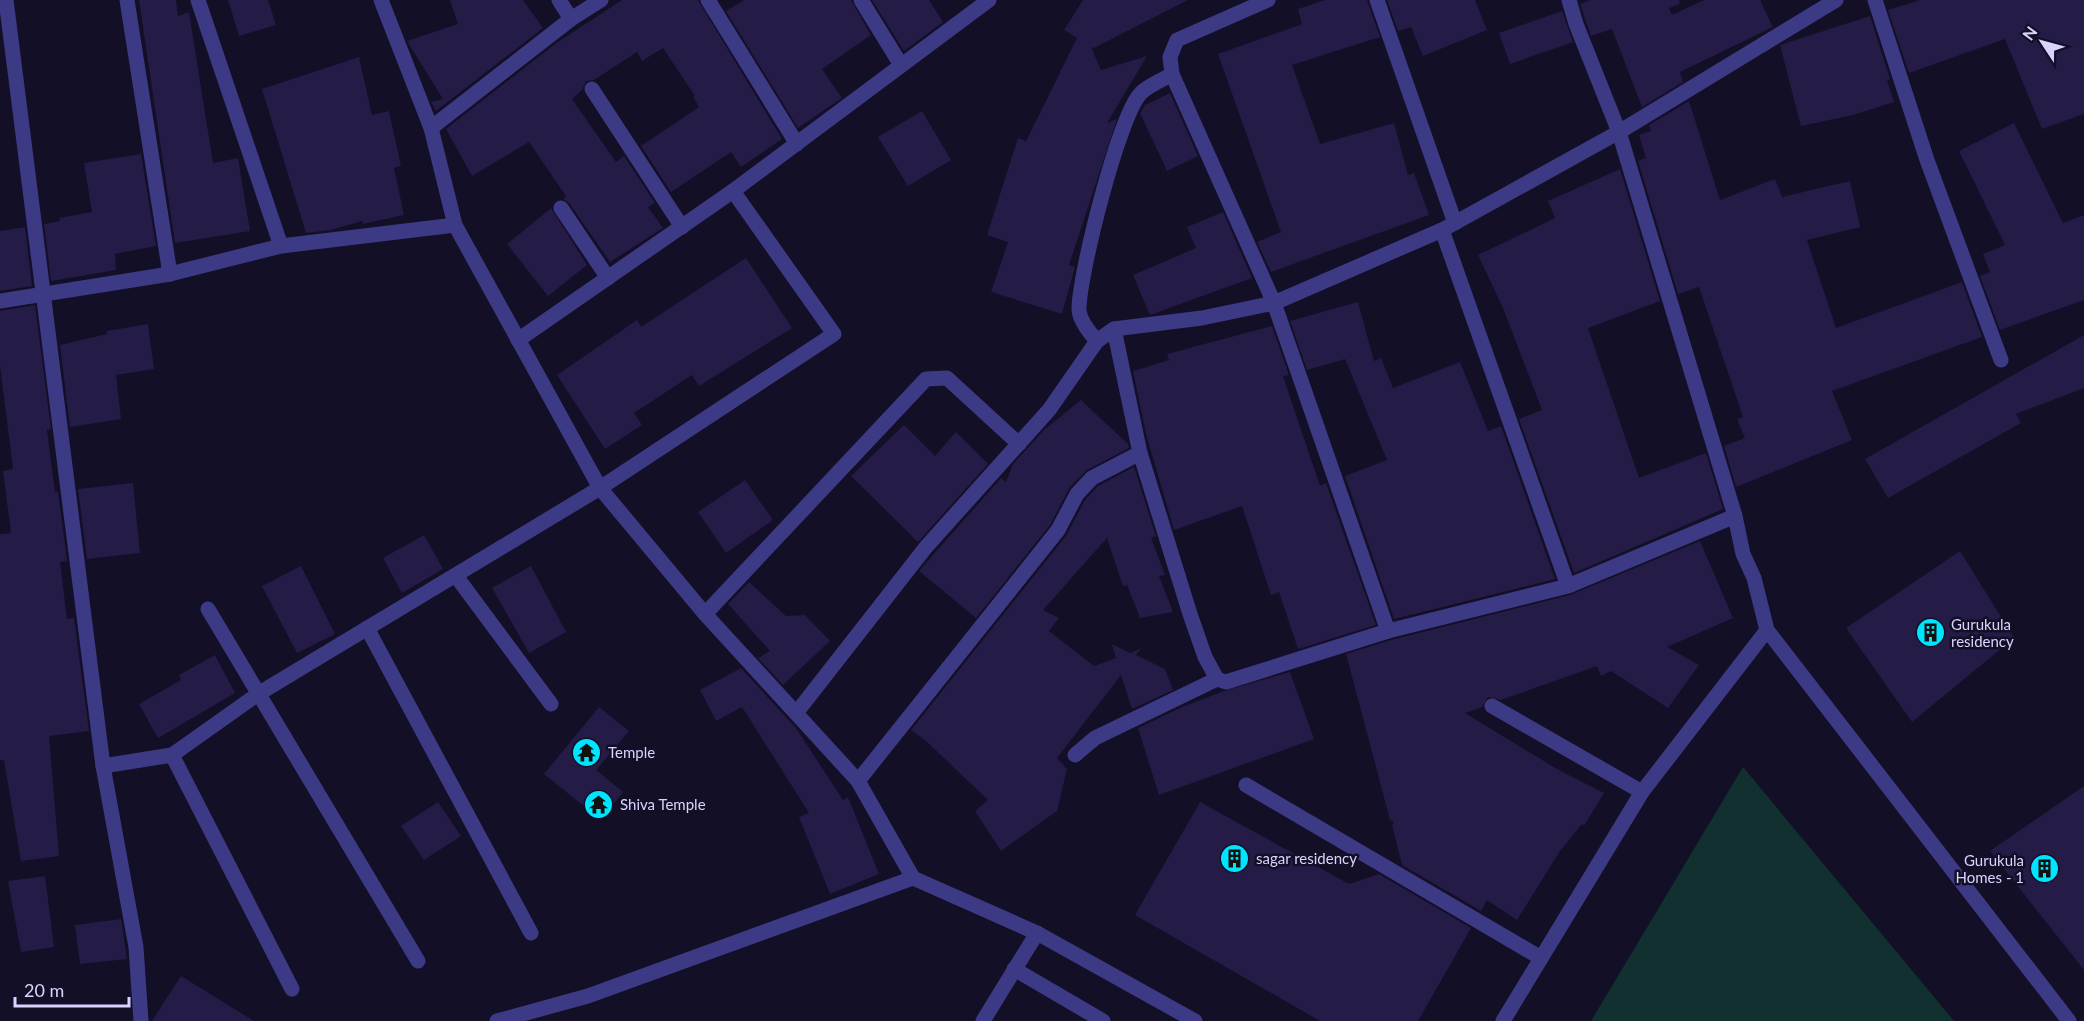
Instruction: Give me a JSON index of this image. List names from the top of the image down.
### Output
{
  "places": {
    "building": ["Gurukula residency", "sagar residency", "Gurukula Homes - 1"],
    "temple": ["Temple", "Shiva Temple"]
  },
  "scale_bar": "20 m",
  "north": "top left"
}
